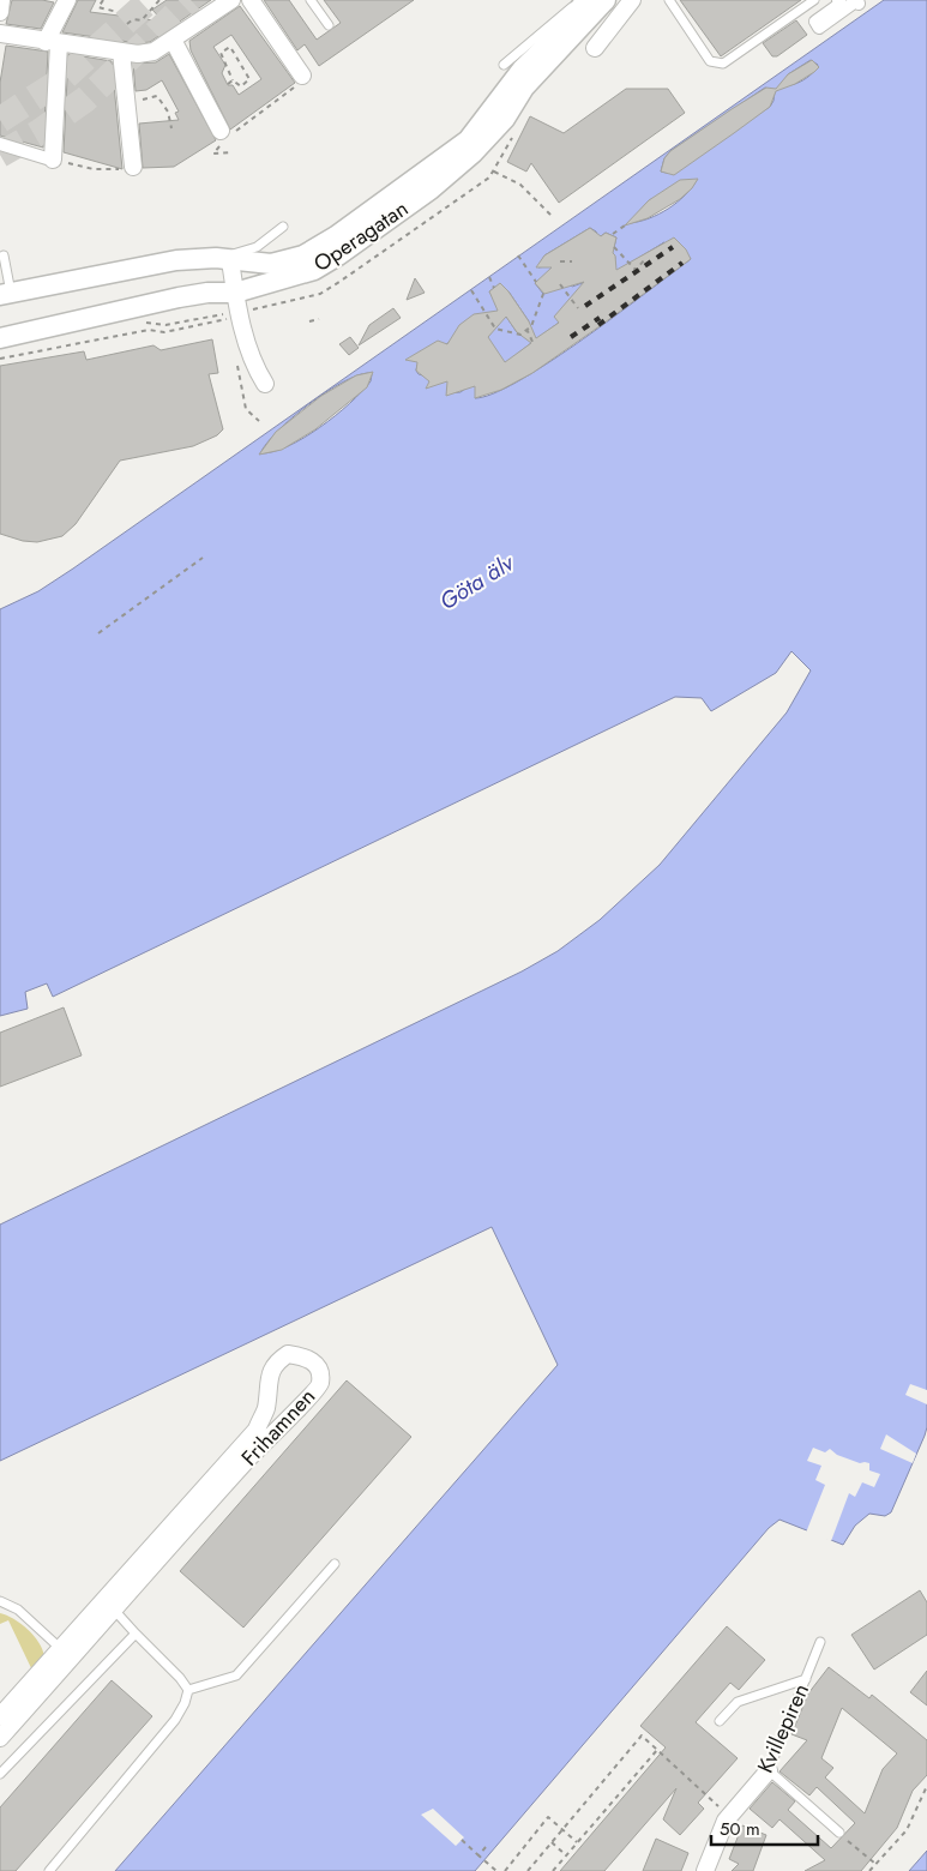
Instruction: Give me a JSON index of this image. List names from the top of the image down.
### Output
{
  "streets": {
    "street": ["Operagatan", "Frihamnen", "Kvillepiren"]
  },
  "water": ["Göta älv"],
  "scale_bar": "50 m"
}
